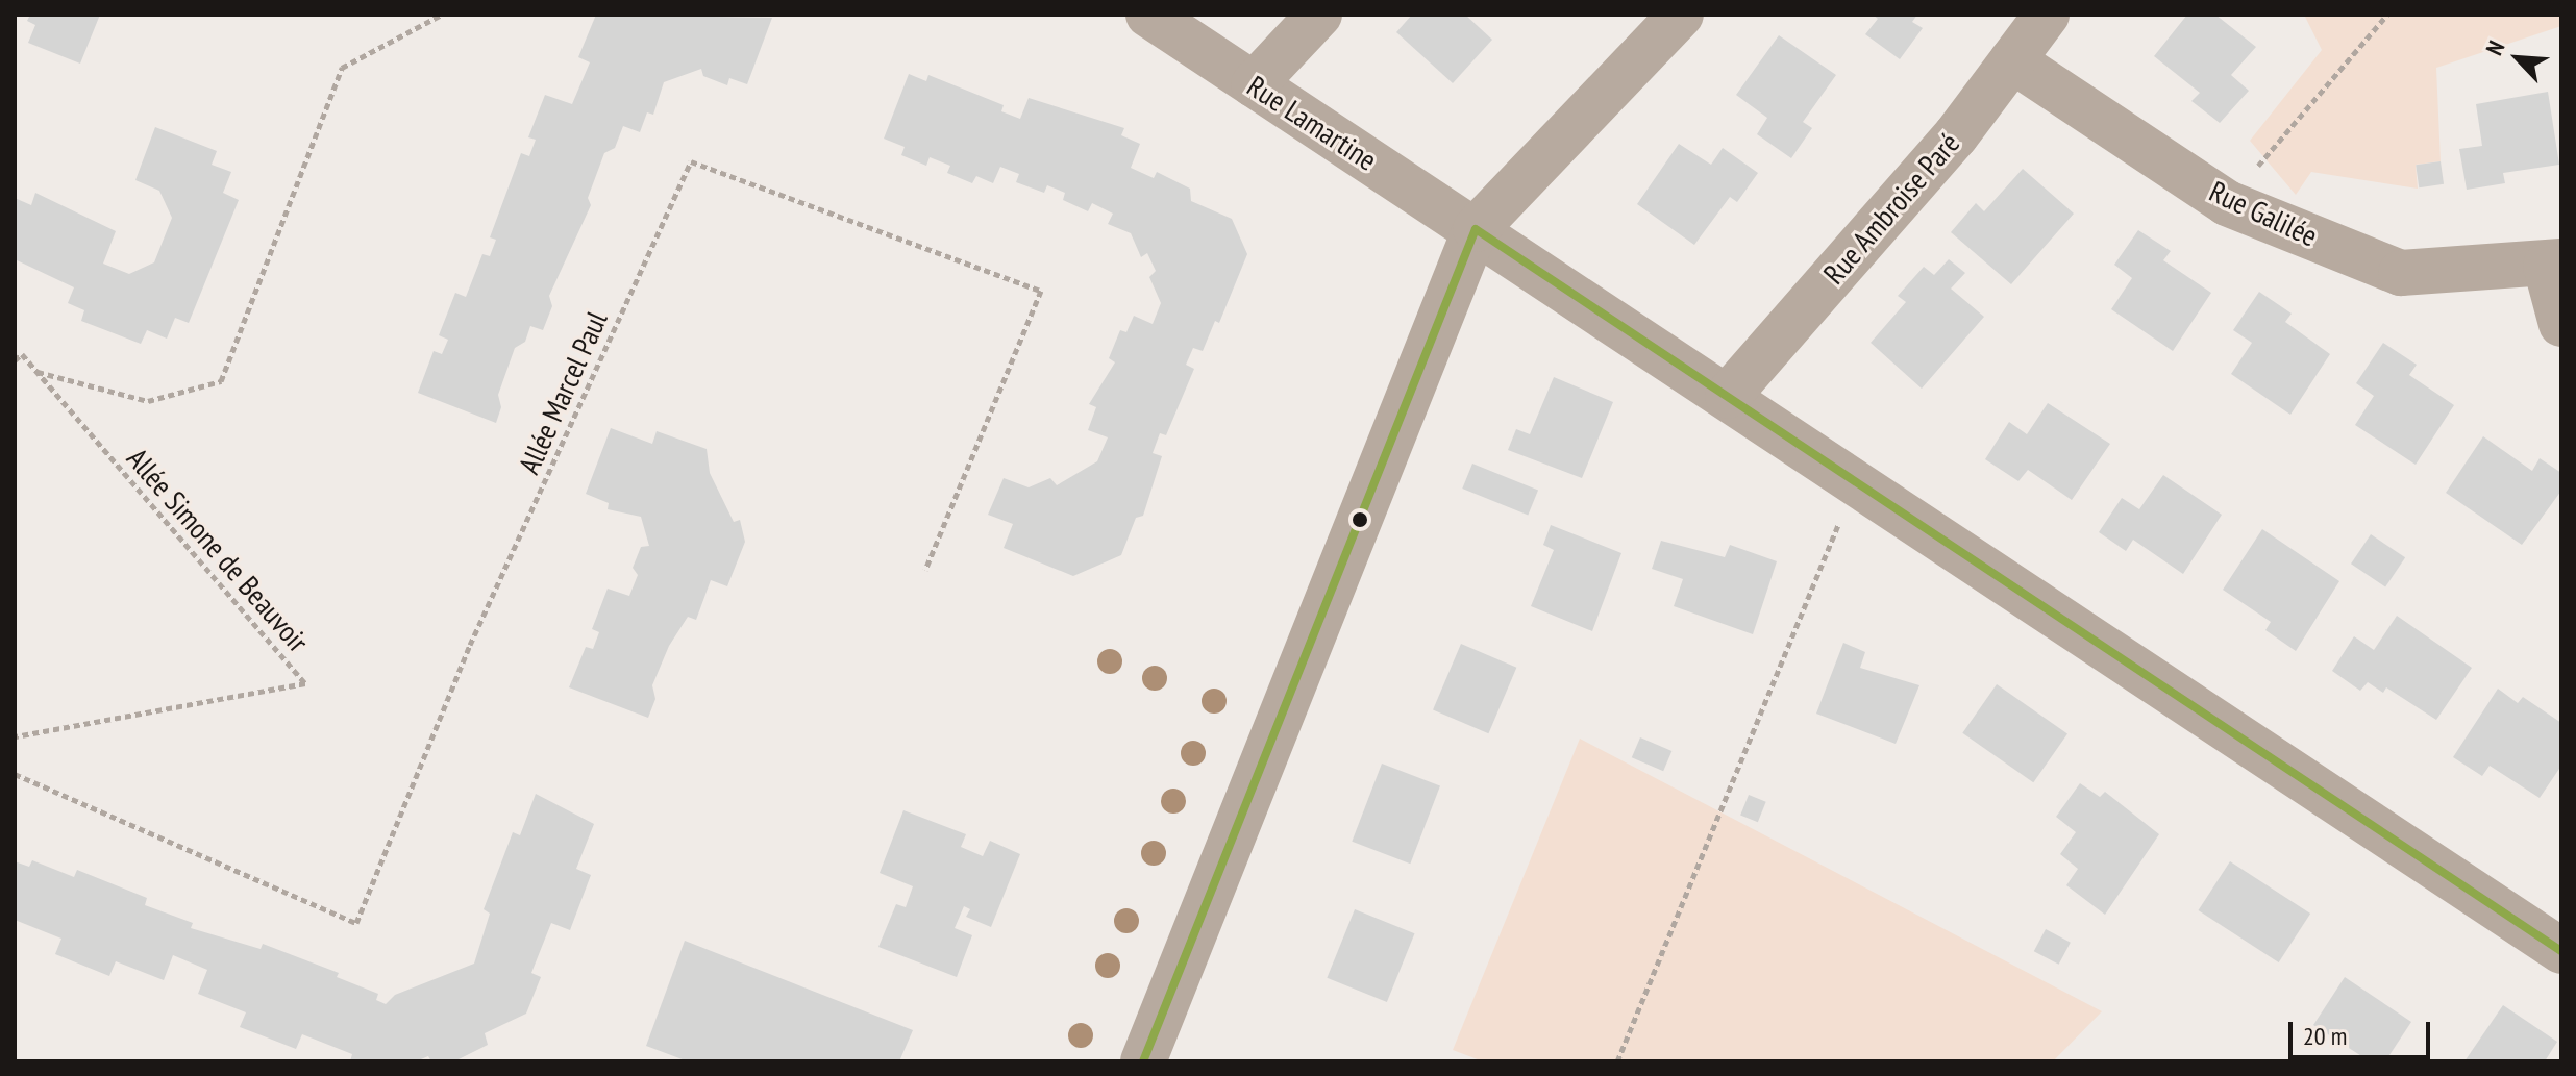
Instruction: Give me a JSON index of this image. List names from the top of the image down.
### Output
{
  "streets": {
    "street": ["Rue Lamartine", "Rue Ambroise Paré", "Rue Galilée"],
    "path": ["Allée Marcel Paul", "Allée Simone de Beauvoir"]
  },
  "crossings": [
    ["Rue Lamartine", "Rue Ambroise Paré"],
    ["Rue Ambroise Paré", "Rue Galilée"]
  ],
  "scale_bar": "20 m",
  "north": "top left"
}
